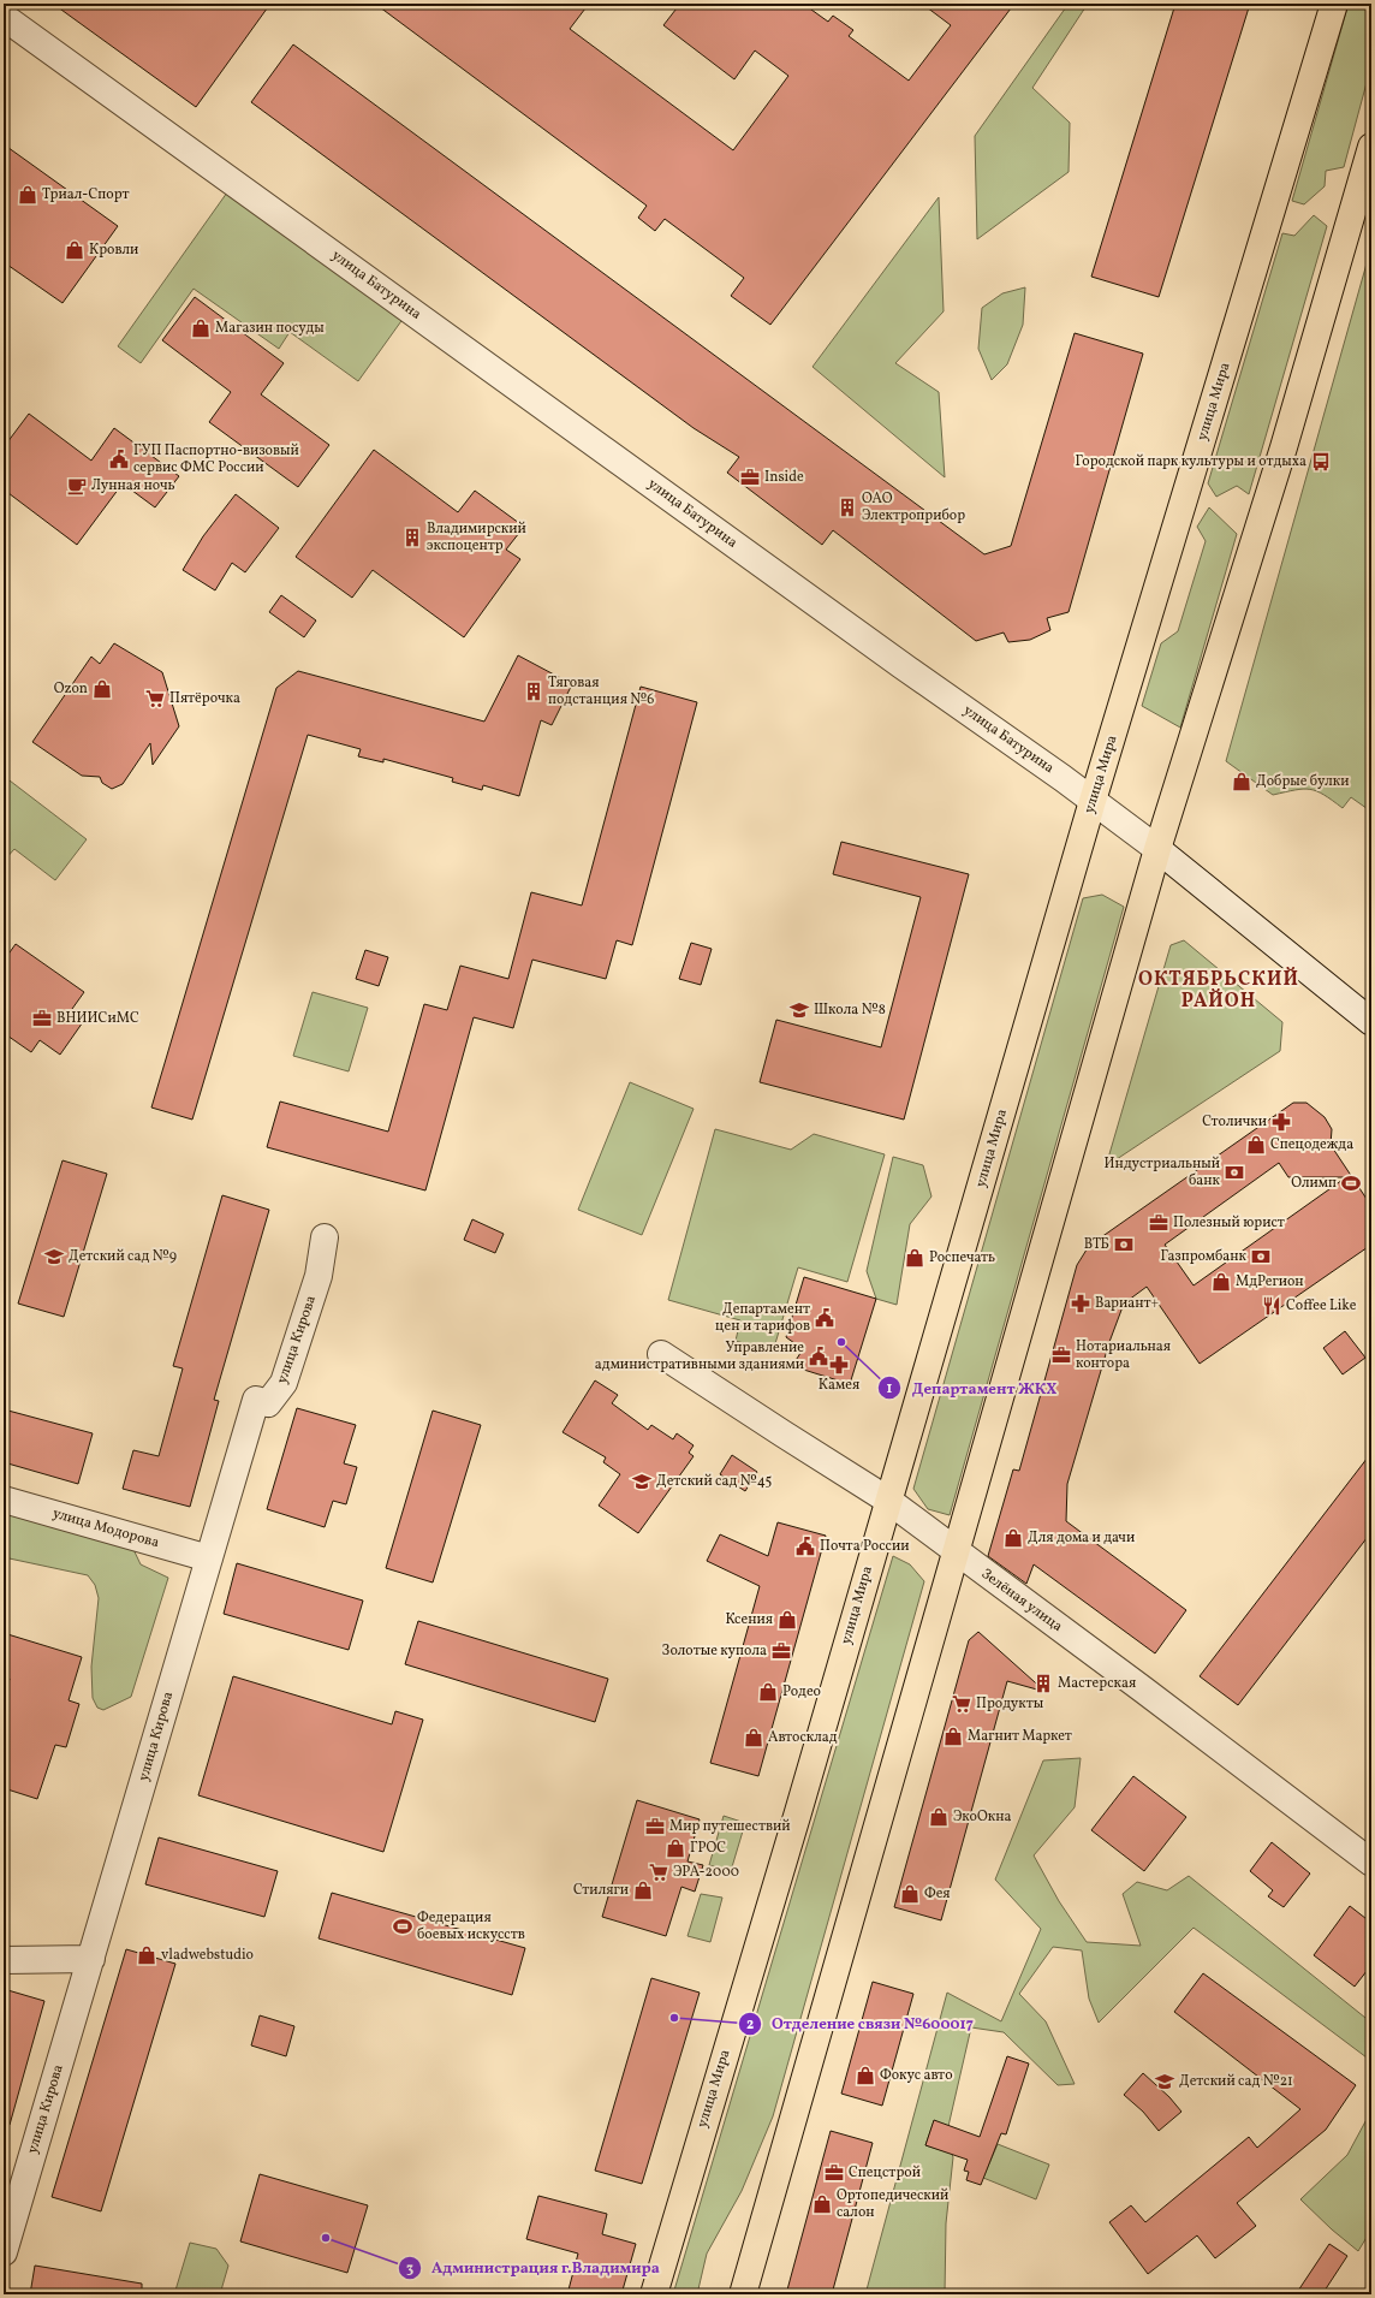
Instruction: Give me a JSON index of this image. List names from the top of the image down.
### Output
{
  "streets": {
    "main road": ["улица Мира"],
    "street": [
      "улица Батурина",
      "улица Кирова",
      "улица Модорова",
      "Зелёная улица"
    ]
  },
  "crossings": [
    ["улица Батурина", "улица Мира"],
    ["улица Мира", "Зелёная улица"],
    ["улица Кирова", "улица Модорова"]
  ],
  "districts": ["ОКТЯБРЬСКИЙ РАЙОН"],
  "places": {
    "shop": [
      "Триал-Спорт",
      "Кровли",
      "Магазин посуды",
      "Ozon",
      "Добрые булки",
      "Спецодежда",
      "Роспечать",
      "МдРегион",
      "Для дома и дачи",
      "Ксения",
      "Родео",
      "Магнит Маркет",
      "Автосклад",
      "ЭкоОкна",
      "ГРОС",
      "Стиляги",
      "Фея",
      "vladwebstudio",
      "Фокус авто",
      "Ортопедический салон"
    ],
    "public building": [
      "ГУП Паспортно-визовый сервис ФМС России",
      "Департамент цен и тарифов",
      "Управление административными зданиями",
      "Почта России"
    ],
    "bus stop": ["Городской парк культуры и отдыха"],
    "office": [
      "Inside",
      "ВНИИСиМС",
      "Полезный юрист",
      "Нотариальная контора",
      "Золотые купола",
      "Мир путешествий",
      "Спецстрой"
    ],
    "cafe": ["Лунная ночь"],
    "building": [
      "ОАО Электроприбор",
      "Владимирский экспоцентр",
      "Тяговая подстанция №6",
      "Мастерская"
    ],
    "supermarket": ["Пятёрочка", "Продукты", "ЭРА-2000"],
    "school or university": [
      "Школа №8",
      "Детский сад №9",
      "Детский сад №45",
      "Детский сад №21"
    ],
    "pharmacy": ["Столички", "Вариант+", "Камея"],
    "bank": ["Индустриальный банк", "ВТБ", "Газпромбанк"],
    "sports": ["Олимп", "Федерация боевых искусств"],
    "restaurant": ["Coffee Like"],
    "other": ["Департамент ЖКХ", "Отделение связи №600017", "Администрация г.Владимира"]
  }
}
